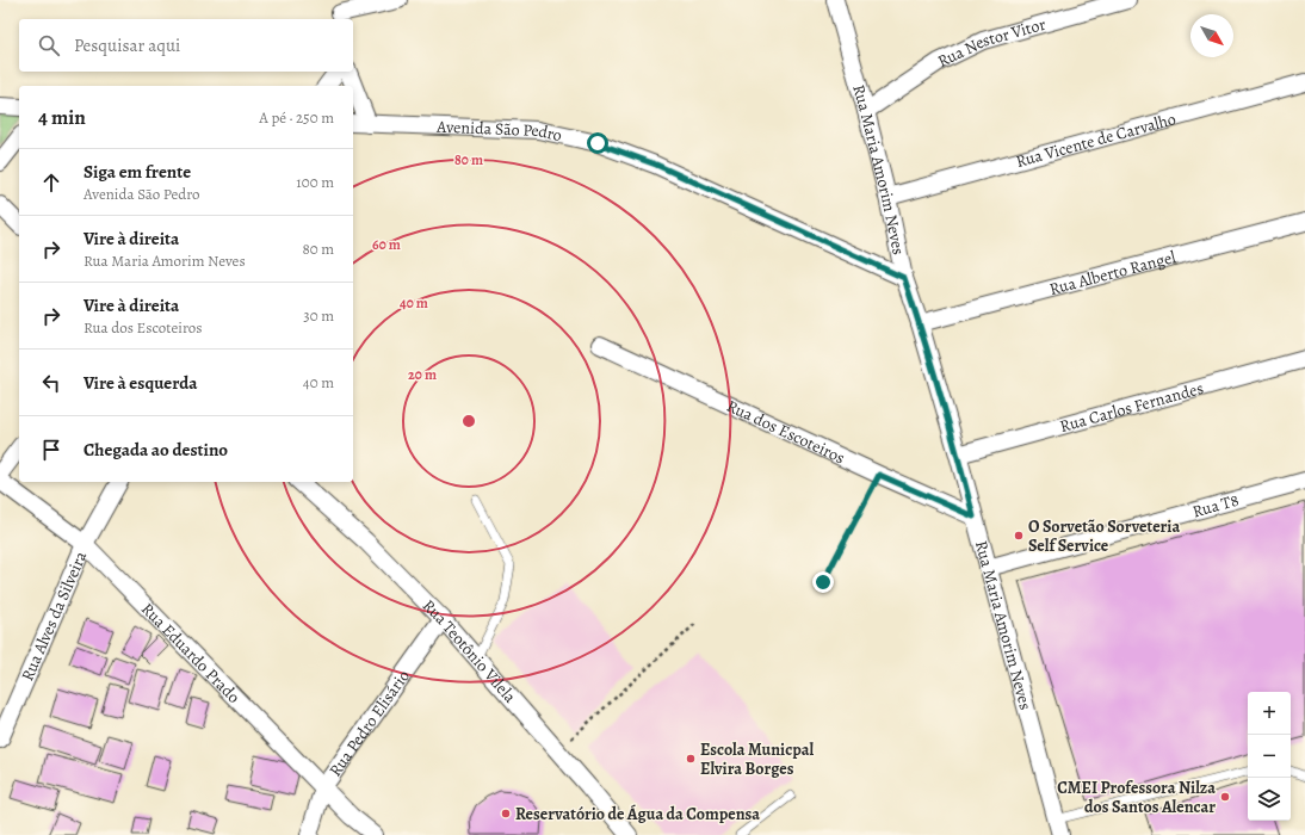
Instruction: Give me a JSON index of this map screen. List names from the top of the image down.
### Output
{
  "streets": {
    "street": [
      "Rua Nestor Vitor",
      "Avenida São Pedro",
      "Rua Vicente de Carvalho",
      "Rua Maria Amorim Neves",
      "Rua Alberto Rangel",
      "Rua Carlos Fernandes",
      "Rua dos Escoteiros",
      "Rua T8",
      "Rua Alves da Silveira",
      "Rua Teotônio Vilela",
      "Rua Eduardo Prado",
      "Rua Pedro Elisário"
    ]
  },
  "crossings": [
    ["Rua Nestor Vitor", "Rua Maria Amorim Neves"],
    ["Avenida São Pedro", "Rua Maria Amorim Neves"],
    ["Rua Vicente de Carvalho", "Rua Maria Amorim Neves"],
    ["Rua Maria Amorim Neves", "Rua Alberto Rangel"],
    ["Rua Maria Amorim Neves", "Rua Carlos Fernandes"],
    ["Rua Maria Amorim Neves", "Rua dos Escoteiros"],
    ["Rua Maria Amorim Neves", "Rua T8"],
    ["Rua Alves da Silveira", "Rua Eduardo Prado"],
    ["Rua Teotônio Vilela", "Rua Pedro Elisário"],
    ["Rua Eduardo Prado", "Rua Pedro Elisário"]
  ],
  "places": [
    "O Sorvetão Sorveteria Self Service",
    "Escola Municpal Elvira Borges",
    "CMEI Professora Nilza dos Santos Alencar",
    "Reservatório de Água da Compensa"
  ],
  "north": "bottom right",
  "page": {
    "search": "Pesquisar aqui",
    "heading": ["4 min", "A pé · 250 m"],
    "list": [
      ["Siga em frente", "Avenida São Pedro", "100 m"],
      ["Vire à direita", "Rua Maria Amorim Neves", "80 m"],
      ["Vire à direita", "Rua dos Escoteiros", "30 m"],
      ["Vire à esquerda", "40 m"],
      "Chegada ao destino"
    ],
    "map_buttons": ["+", "−"]
  },
  "rings": [
    "80 m",
    "60 m",
    "40 m",
    "20 m"
  ]
}
